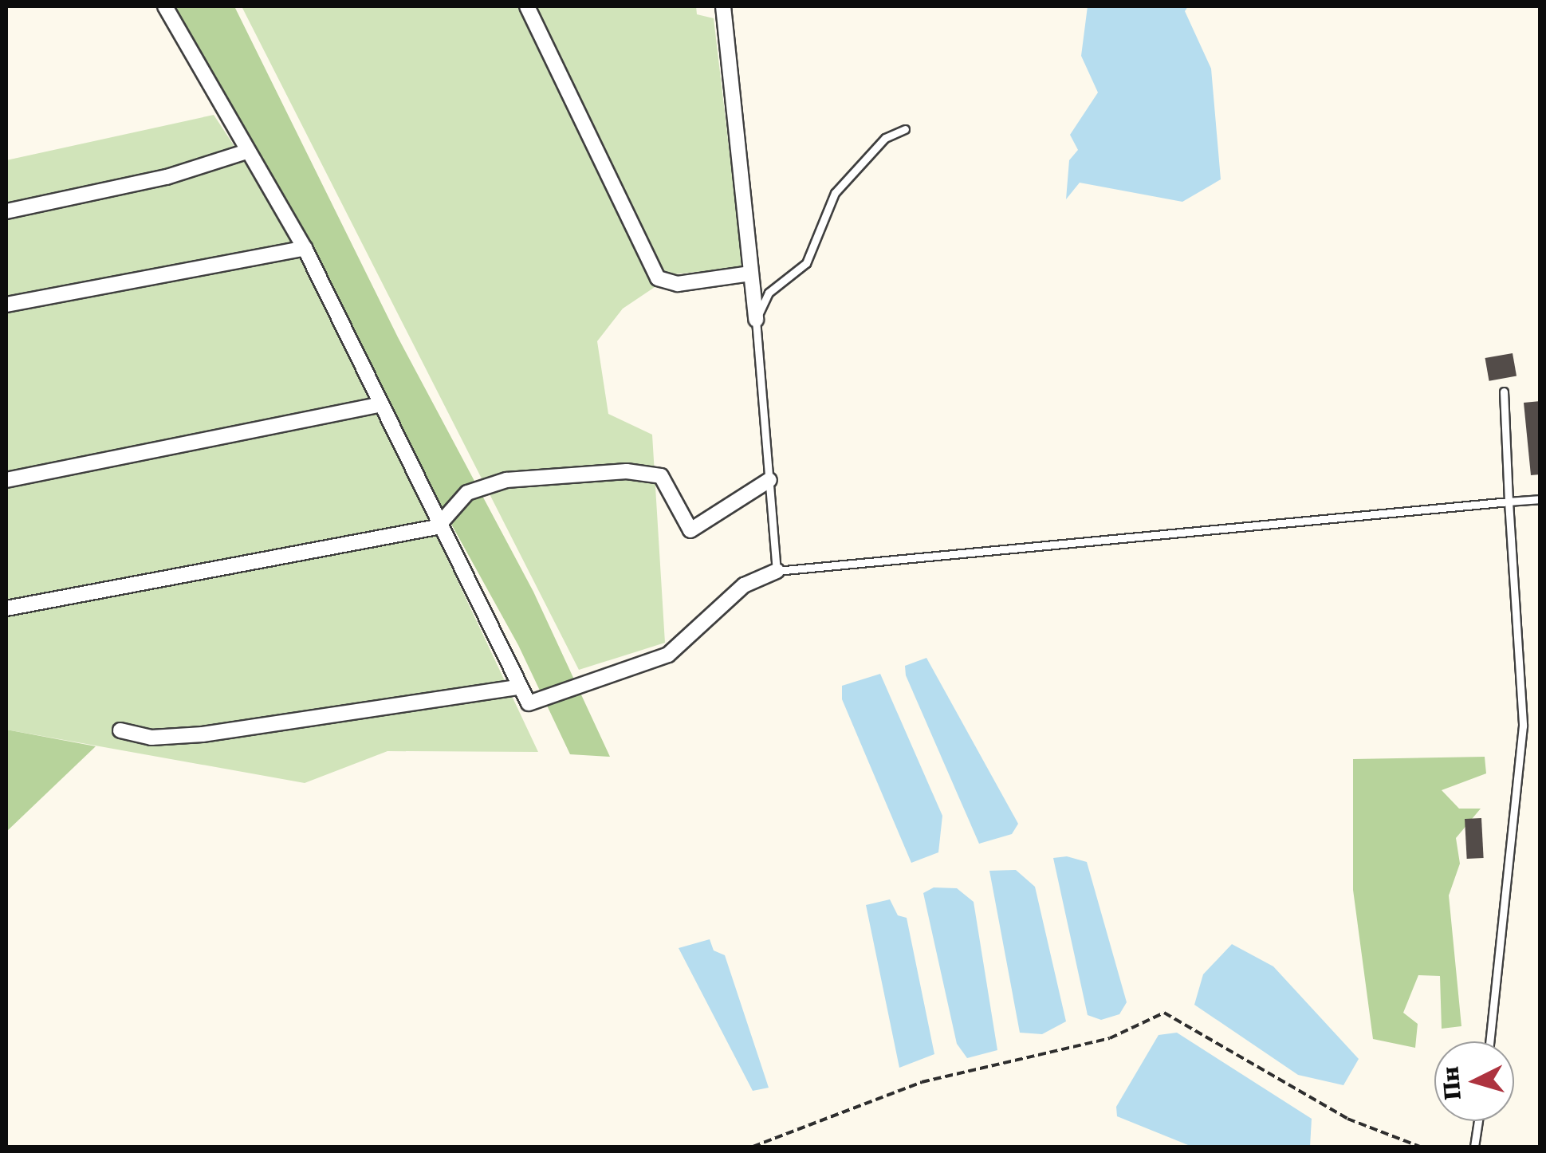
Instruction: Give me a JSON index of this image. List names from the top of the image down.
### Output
{
  "north": "left"
}
